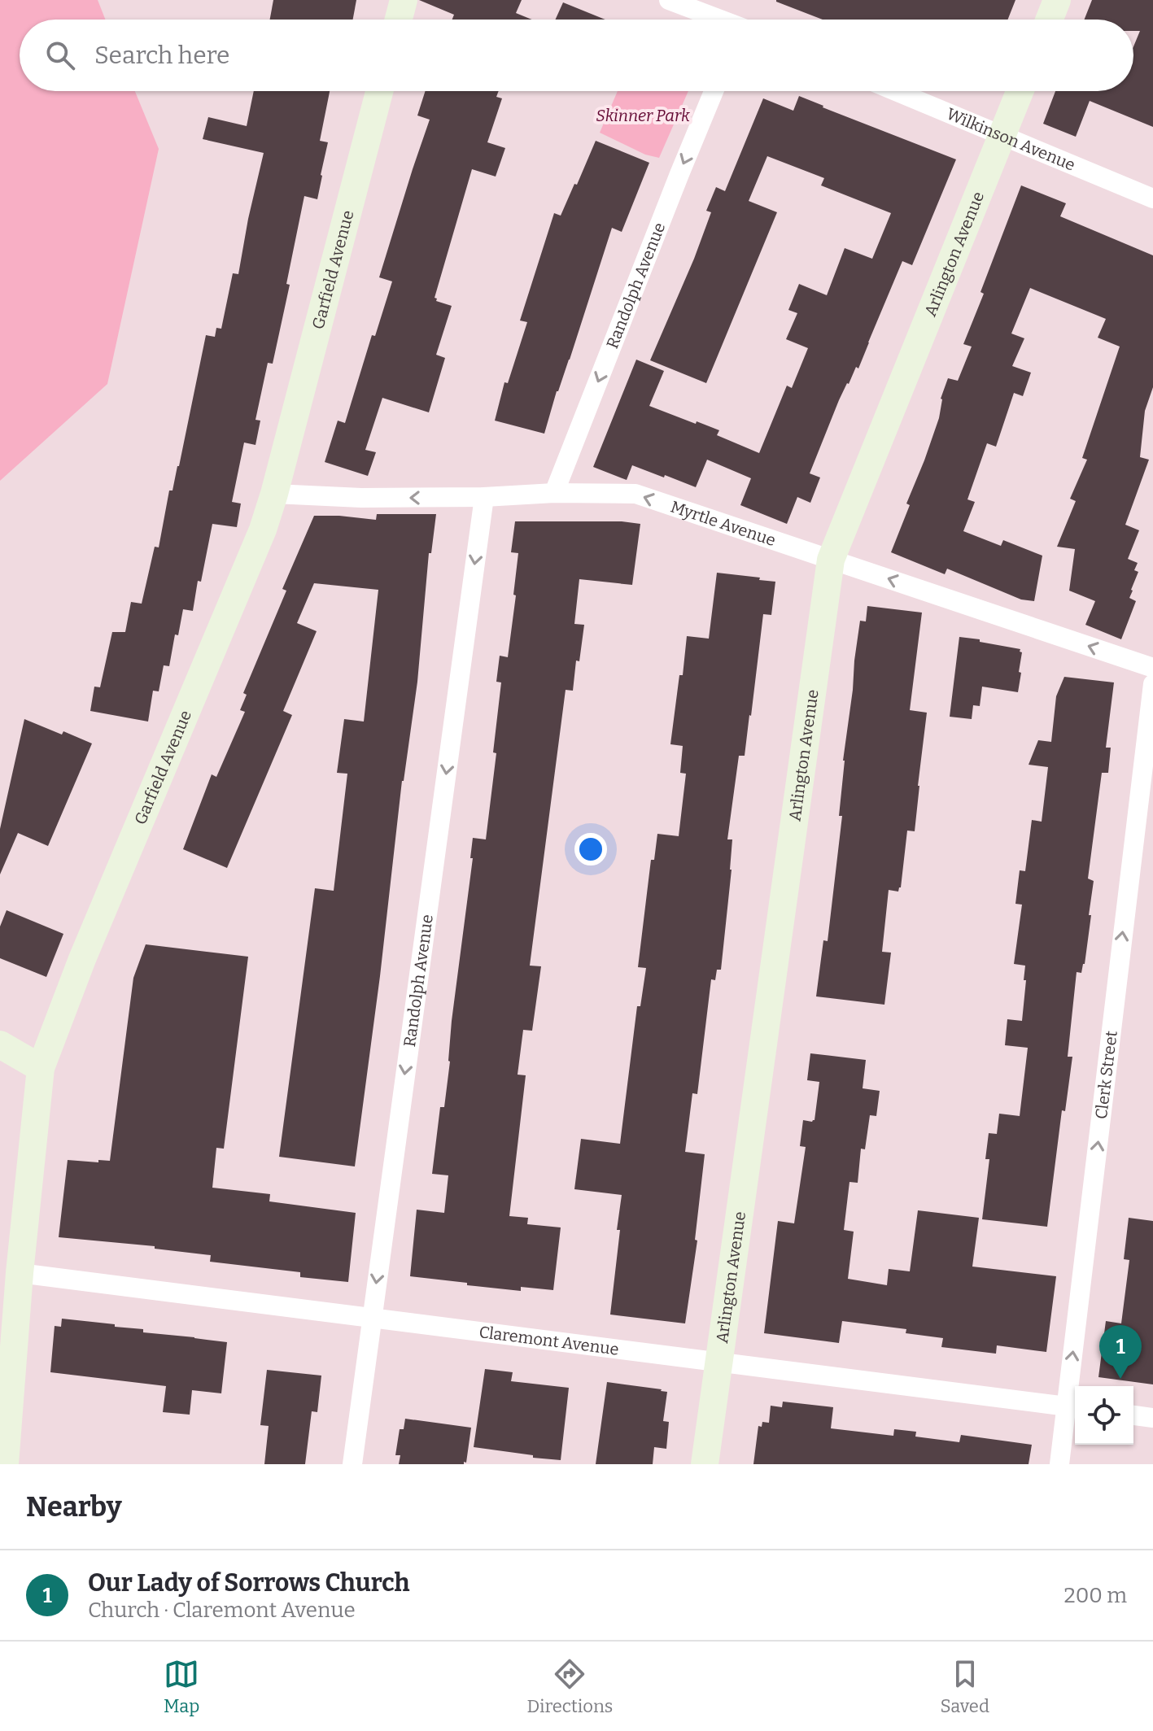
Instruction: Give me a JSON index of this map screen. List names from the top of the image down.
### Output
{
  "streets": {
    "street": [
      "Wilkinson Avenue",
      "Arlington Avenue",
      "Garfield Avenue",
      "Randolph Avenue",
      "Myrtle Avenue",
      "Clerk Street",
      "Claremont Avenue"
    ]
  },
  "crossings": [
    ["Wilkinson Avenue", "Arlington Avenue"],
    ["Arlington Avenue", "Myrtle Avenue"],
    ["Arlington Avenue", "Claremont Avenue"],
    ["Garfield Avenue", "Myrtle Avenue"],
    ["Garfield Avenue", "Claremont Avenue"],
    ["Randolph Avenue", "Myrtle Avenue"],
    ["Randolph Avenue", "Claremont Avenue"],
    ["Clerk Street", "Claremont Avenue"]
  ],
  "one_way": ["Randolph Avenue", "Myrtle Avenue", "Clerk Street"],
  "parks": ["Skinner Park"],
  "page": {
    "search": "Search here",
    "pins": "1",
    "heading": "Nearby",
    "list": [
      {
        "mark": "1",
        "name": "Our Lady of Sorrows Church",
        "note": "Church · Claremont Avenue",
        "value": "200 m"
      }
    ],
    "nav": ["Map", "Directions", "Saved"]
  }
}
